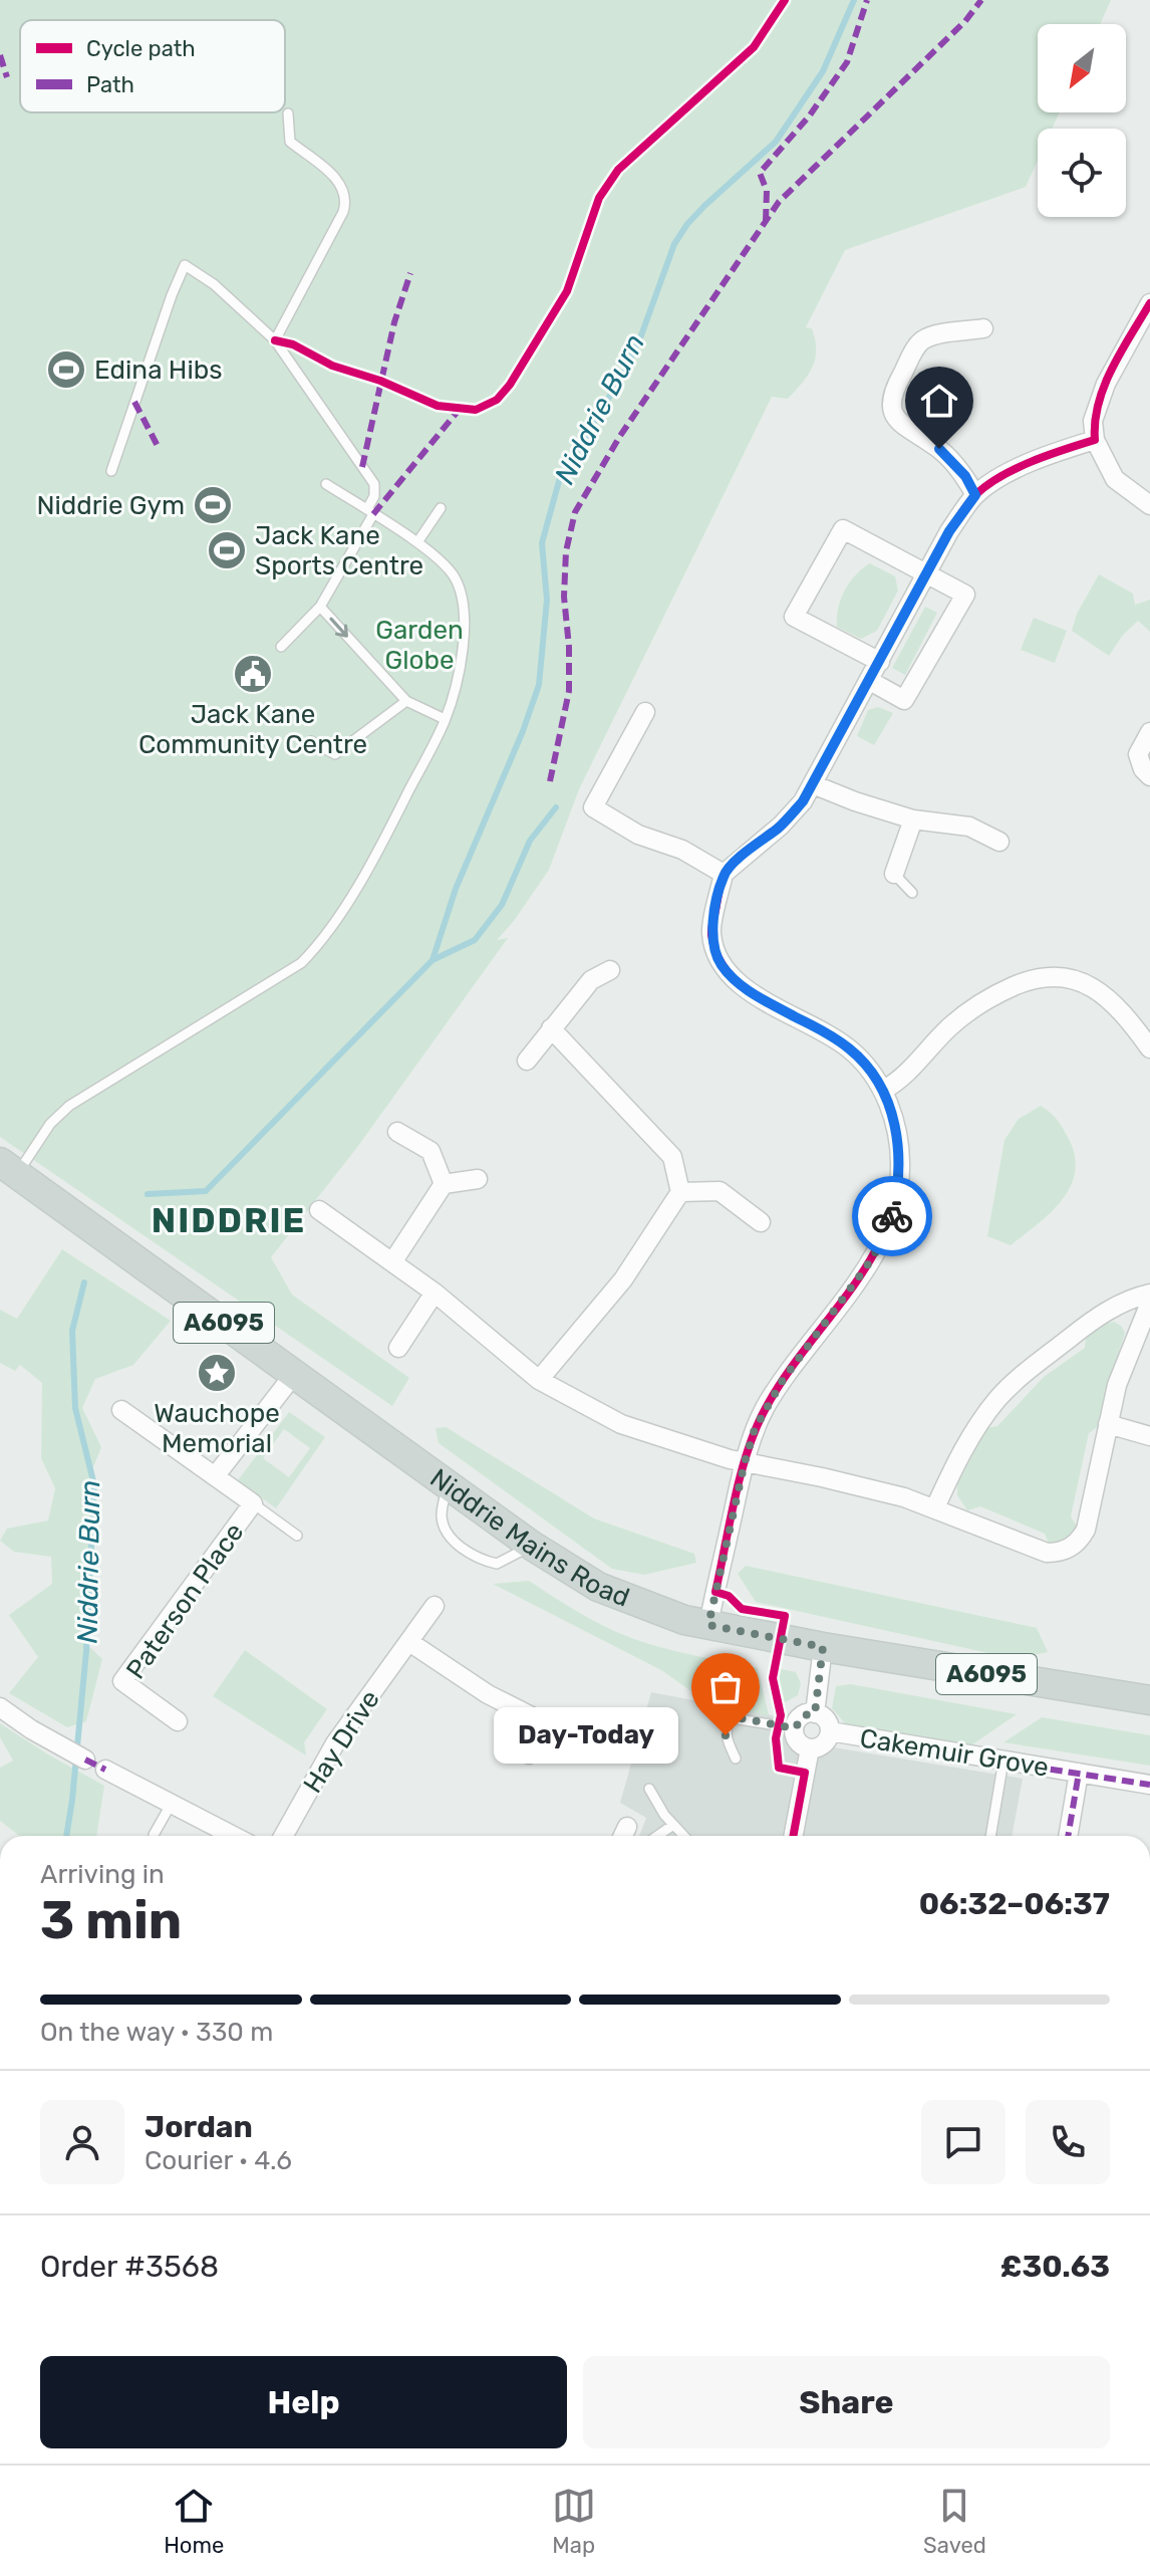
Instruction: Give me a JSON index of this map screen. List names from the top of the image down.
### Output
{
  "streets": {
    "main road": ["A6095", "Niddrie Mains Road"],
    "street": ["Paterson Place", "Hay Drive", "Cakemuir Grove"]
  },
  "districts": ["NIDDRIE"],
  "water": ["Niddrie Burn"],
  "parks": ["Garden Globe"],
  "places": {
    "sports": ["Edina Hibs", "Niddrie Gym", "Jack Kane Sports Centre"],
    "public building": ["Jack Kane Community Centre"],
    "place": ["Wauchope Memorial"],
    "other": ["Day-Today"]
  },
  "legend": ["Cycle path", "Path"],
  "north": "bottom left",
  "page": {
    "bubble": "Day-Today",
    "heading": ["3 min", "Arriving in", "06:32–06:37"],
    "panel": [
      "Jordan",
      "Courier · 4.6",
      "Order #3568",
      "£30.63"
    ],
    "bar": "On the way · 330 m",
    "buttons": ["Help", "Share"],
    "tabs": ["Home", "Map", "Saved"]
  }
}
